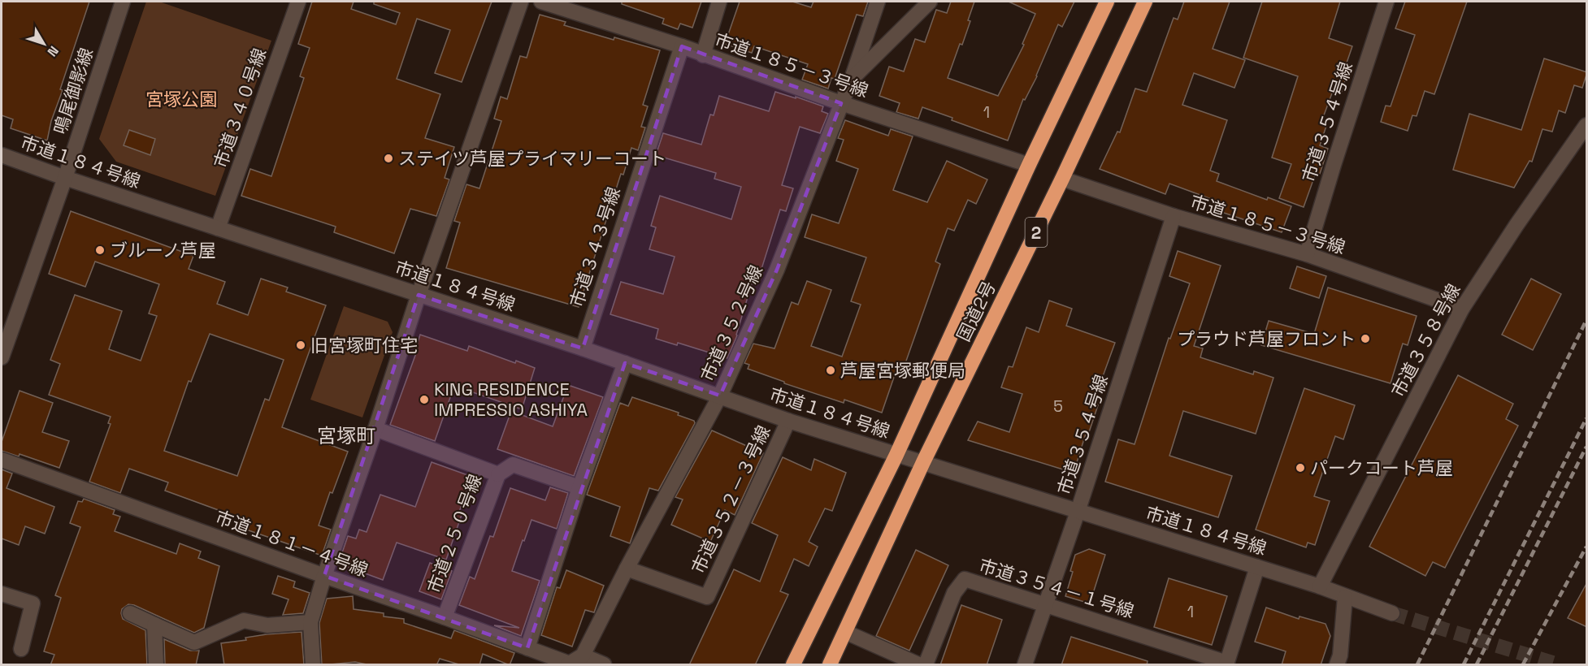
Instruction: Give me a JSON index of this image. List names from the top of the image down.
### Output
{
  "streets": {
    "highway": ["2", "国道2号"],
    "street": [
      "市道１８５－３号線",
      "鳴尾御影線",
      "市道３４０号線",
      "市道３５４号線",
      "市道１８４号線",
      "市道３４３号線",
      "市道３５２号線",
      "市道３５８号線",
      "市道３５２－３号線",
      "市道２５０号線",
      "市道１８１－４号線",
      "市道３５４－１号線"
    ]
  },
  "crossings": [
    ["市道１８５－３号線", "市道３５４号線"],
    ["市道１８５－３号線", "市道３４３号線"],
    ["市道１８５－３号線", "国道2号"],
    ["市道１８５－３号線", "市道３５２号線"],
    ["市道１８５－３号線", "市道３５８号線"],
    ["鳴尾御影線", "市道１８４号線"],
    ["市道３４０号線", "市道１８４号線"],
    ["市道３５４号線", "市道１８４号線"],
    ["市道３５４号線", "市道３５４－１号線"],
    ["市道１８４号線", "市道３４３号線"],
    ["市道１８４号線", "国道2号"],
    ["市道１８４号線", "市道３５２号線"],
    ["市道１８４号線", "市道３５８号線"],
    ["市道１８４号線", "市道３５２－３号線"],
    ["市道３５２号線", "市道３５２－３号線"],
    ["市道２５０号線", "市道１８１－４号線"]
  ],
  "districts": ["宮塚町"],
  "parks": ["宮塚公園"],
  "places": [
    "ステイツ芦屋プライマリーコート",
    "ブルーノ芦屋",
    "プラウド芦屋フロント",
    "旧宮塚町住宅",
    "芦屋宮塚郵便局",
    "KING RESIDENCE IMPRESSIO ASHIYA",
    "パークコート芦屋"
  ],
  "house_numbers": ["1", "5", "1"],
  "north": "bottom right"
}
